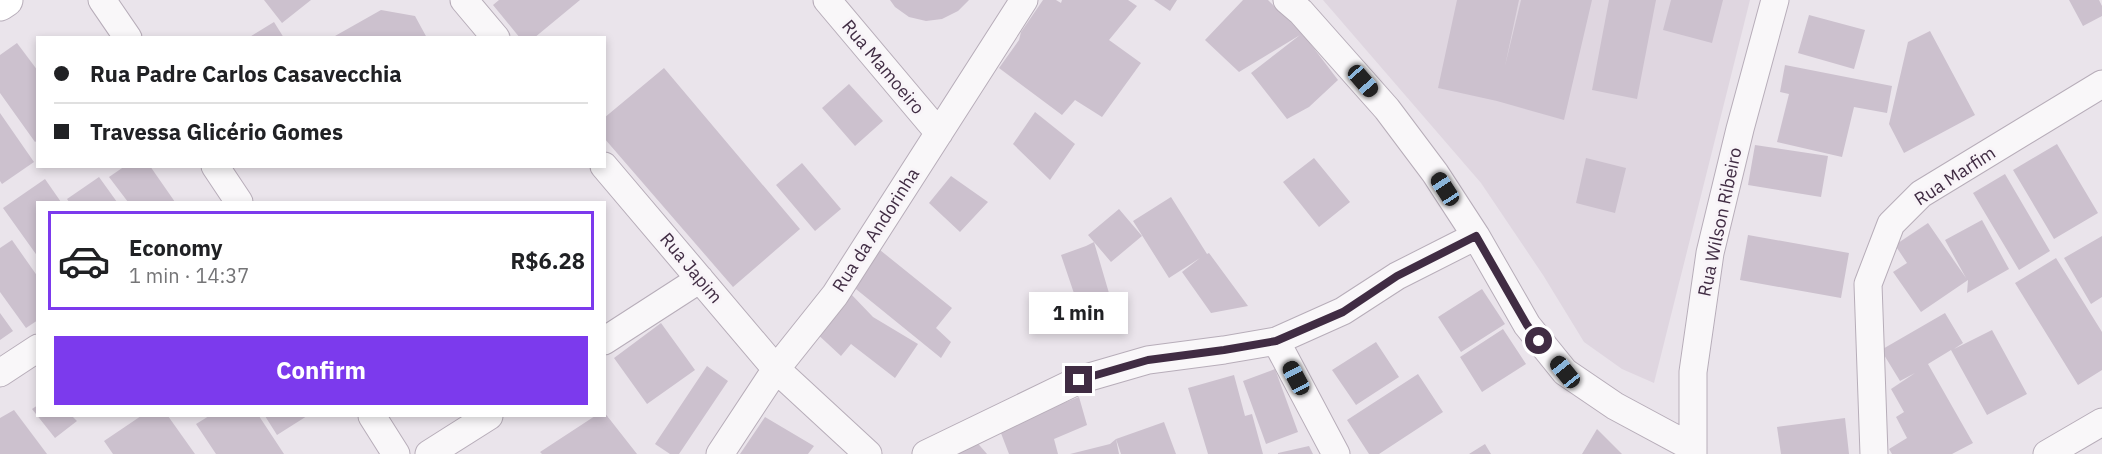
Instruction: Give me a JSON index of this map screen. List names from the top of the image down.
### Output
{
  "streets": {
    "street": [
      "Rua Mamoeiro",
      "Rua Marfim",
      "Rua Wilson Ribeiro",
      "Rua da Andorinha",
      "Rua Japim"
    ]
  },
  "crossings": [
    ["Rua Mamoeiro", "Rua da Andorinha"],
    ["Rua da Andorinha", "Rua Japim"]
  ],
  "page": {
    "banner": ["Rua Padre Carlos Casavecchia", "Travessa Glicério Gomes"],
    "list": [
      {
        "name": "Economy",
        "note": "1 min · 14:37",
        "value": "R$6.28"
      }
    ],
    "bubble": "1 min",
    "buttons": "Confirm"
  }
}
